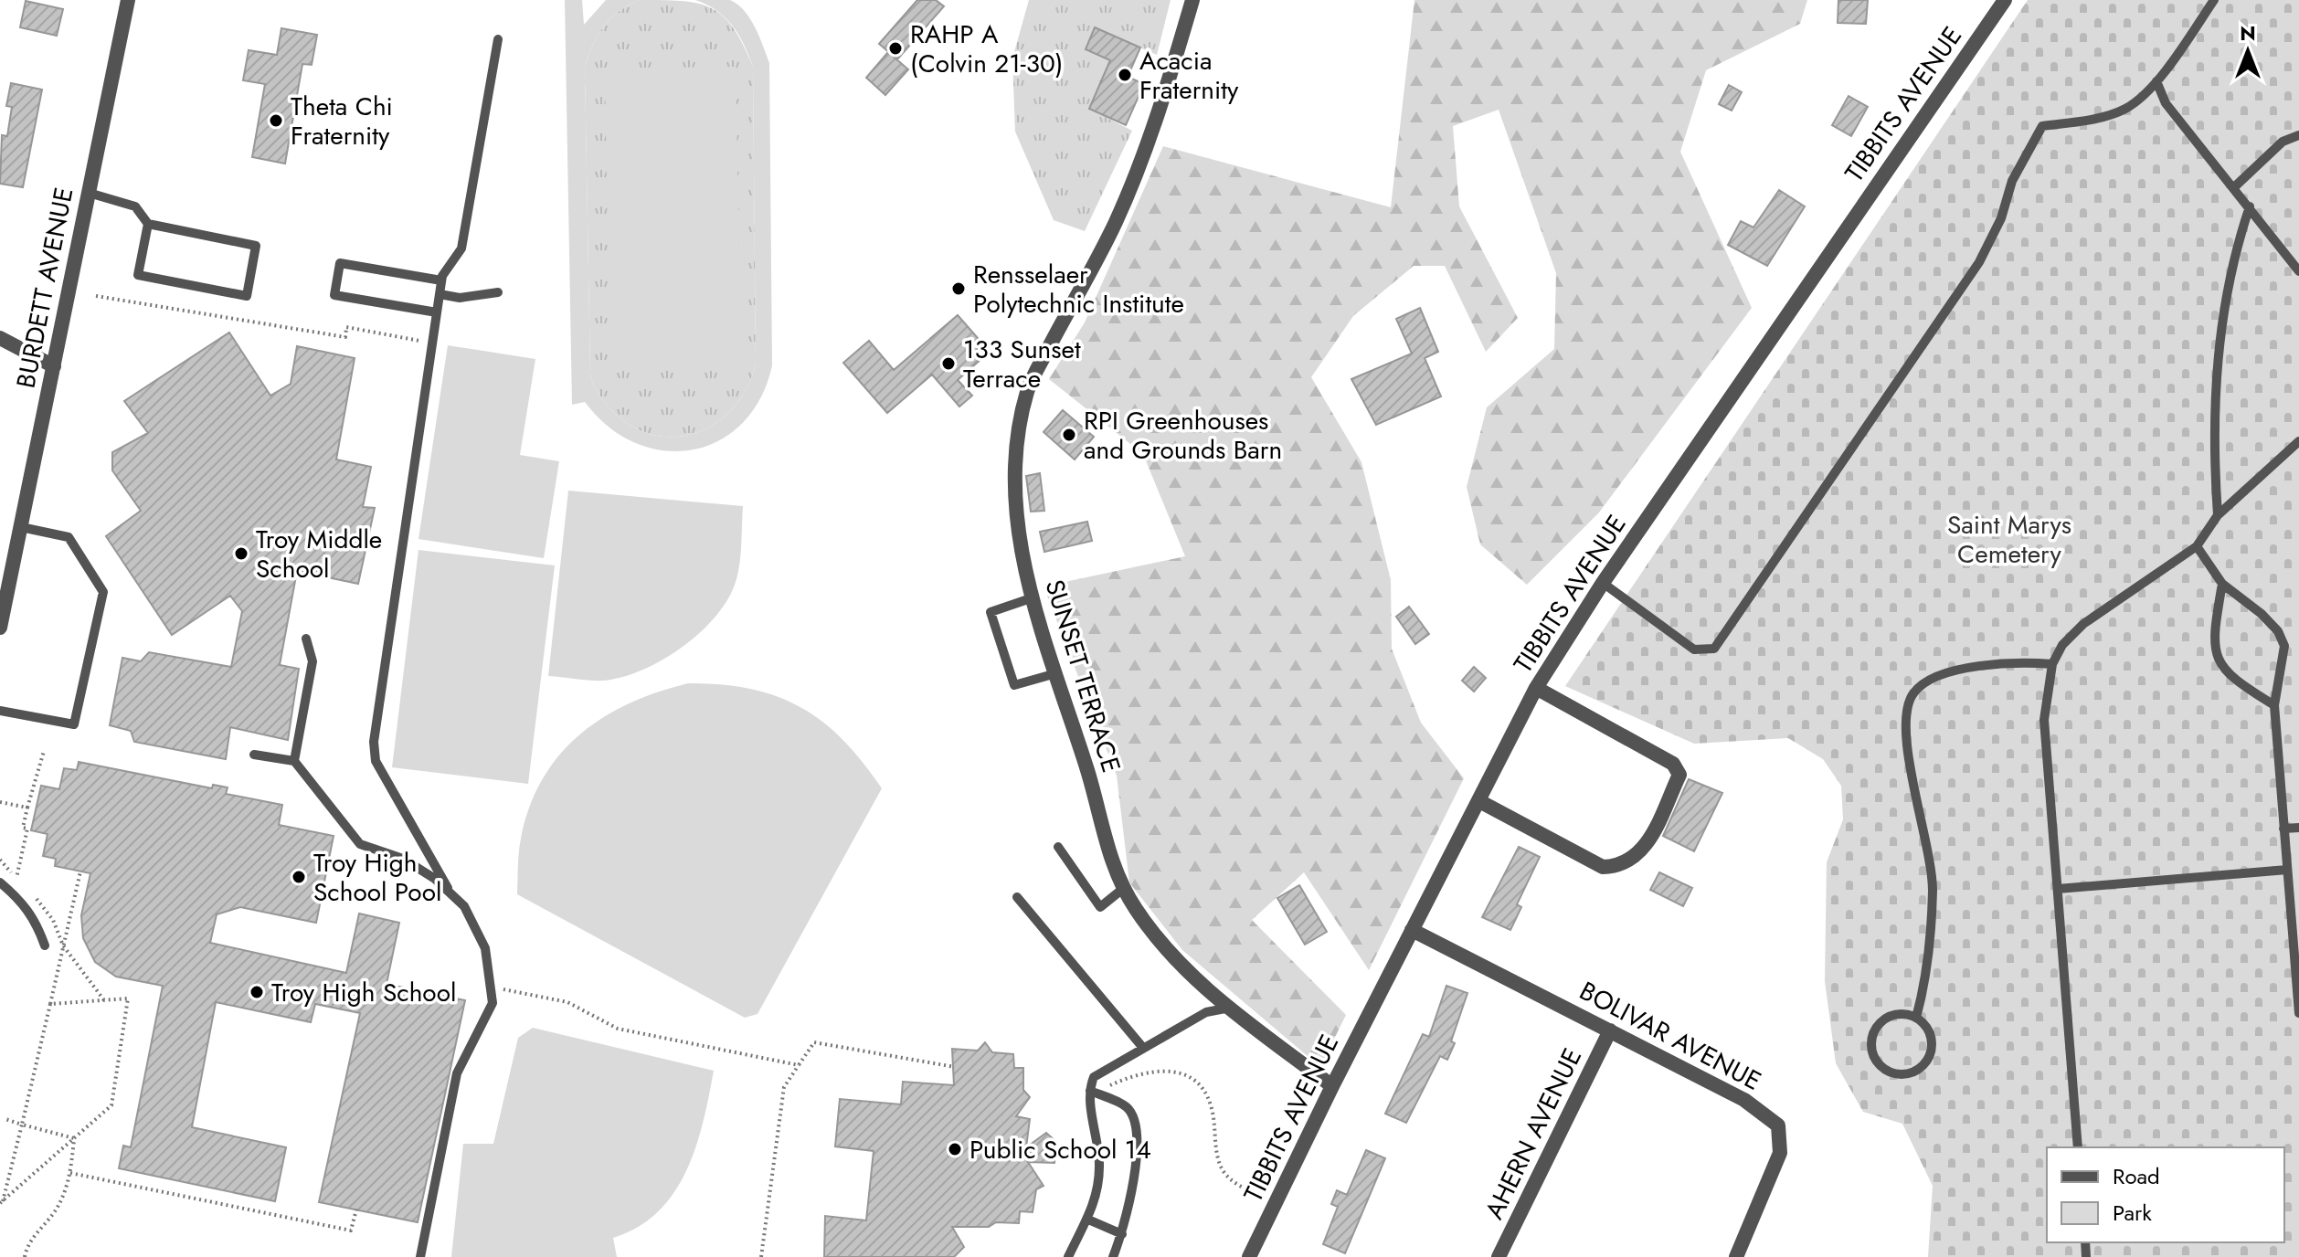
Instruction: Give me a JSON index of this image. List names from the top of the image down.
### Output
{
  "streets": {
    "street": [
      "TIBBITS AVENUE",
      "BURDETT AVENUE",
      "SUNSET TERRACE",
      "BOLIVAR AVENUE",
      "AHERN AVENUE"
    ]
  },
  "crossings": [
    ["TIBBITS AVENUE", "SUNSET TERRACE"],
    ["TIBBITS AVENUE", "BOLIVAR AVENUE"],
    ["BOLIVAR AVENUE", "AHERN AVENUE"]
  ],
  "parks": ["Saint Marys Cemetery"],
  "places": [
    "RAHP A (Colvin 21-30)",
    "Acacia Fraternity",
    "Theta Chi Fraternity",
    "Rensselaer Polytechnic Institute",
    "133 Sunset Terrace",
    "RPI Greenhouses and Grounds Barn",
    "Troy Middle School",
    "Troy High School Pool",
    "Troy High School",
    "Public School 14"
  ],
  "legend": ["Road", "Park"],
  "north": "top"
}
